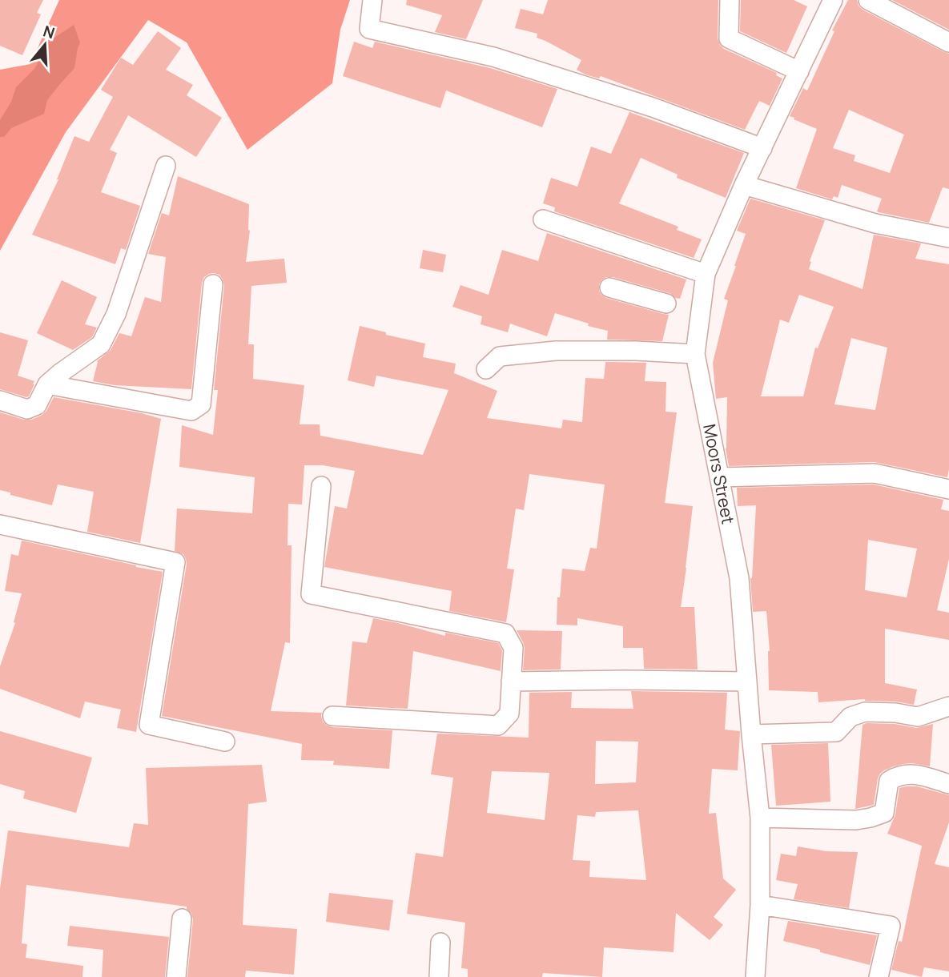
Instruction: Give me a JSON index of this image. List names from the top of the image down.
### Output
{
  "streets": {
    "street": ["Moors Street"]
  },
  "north": "top"
}
